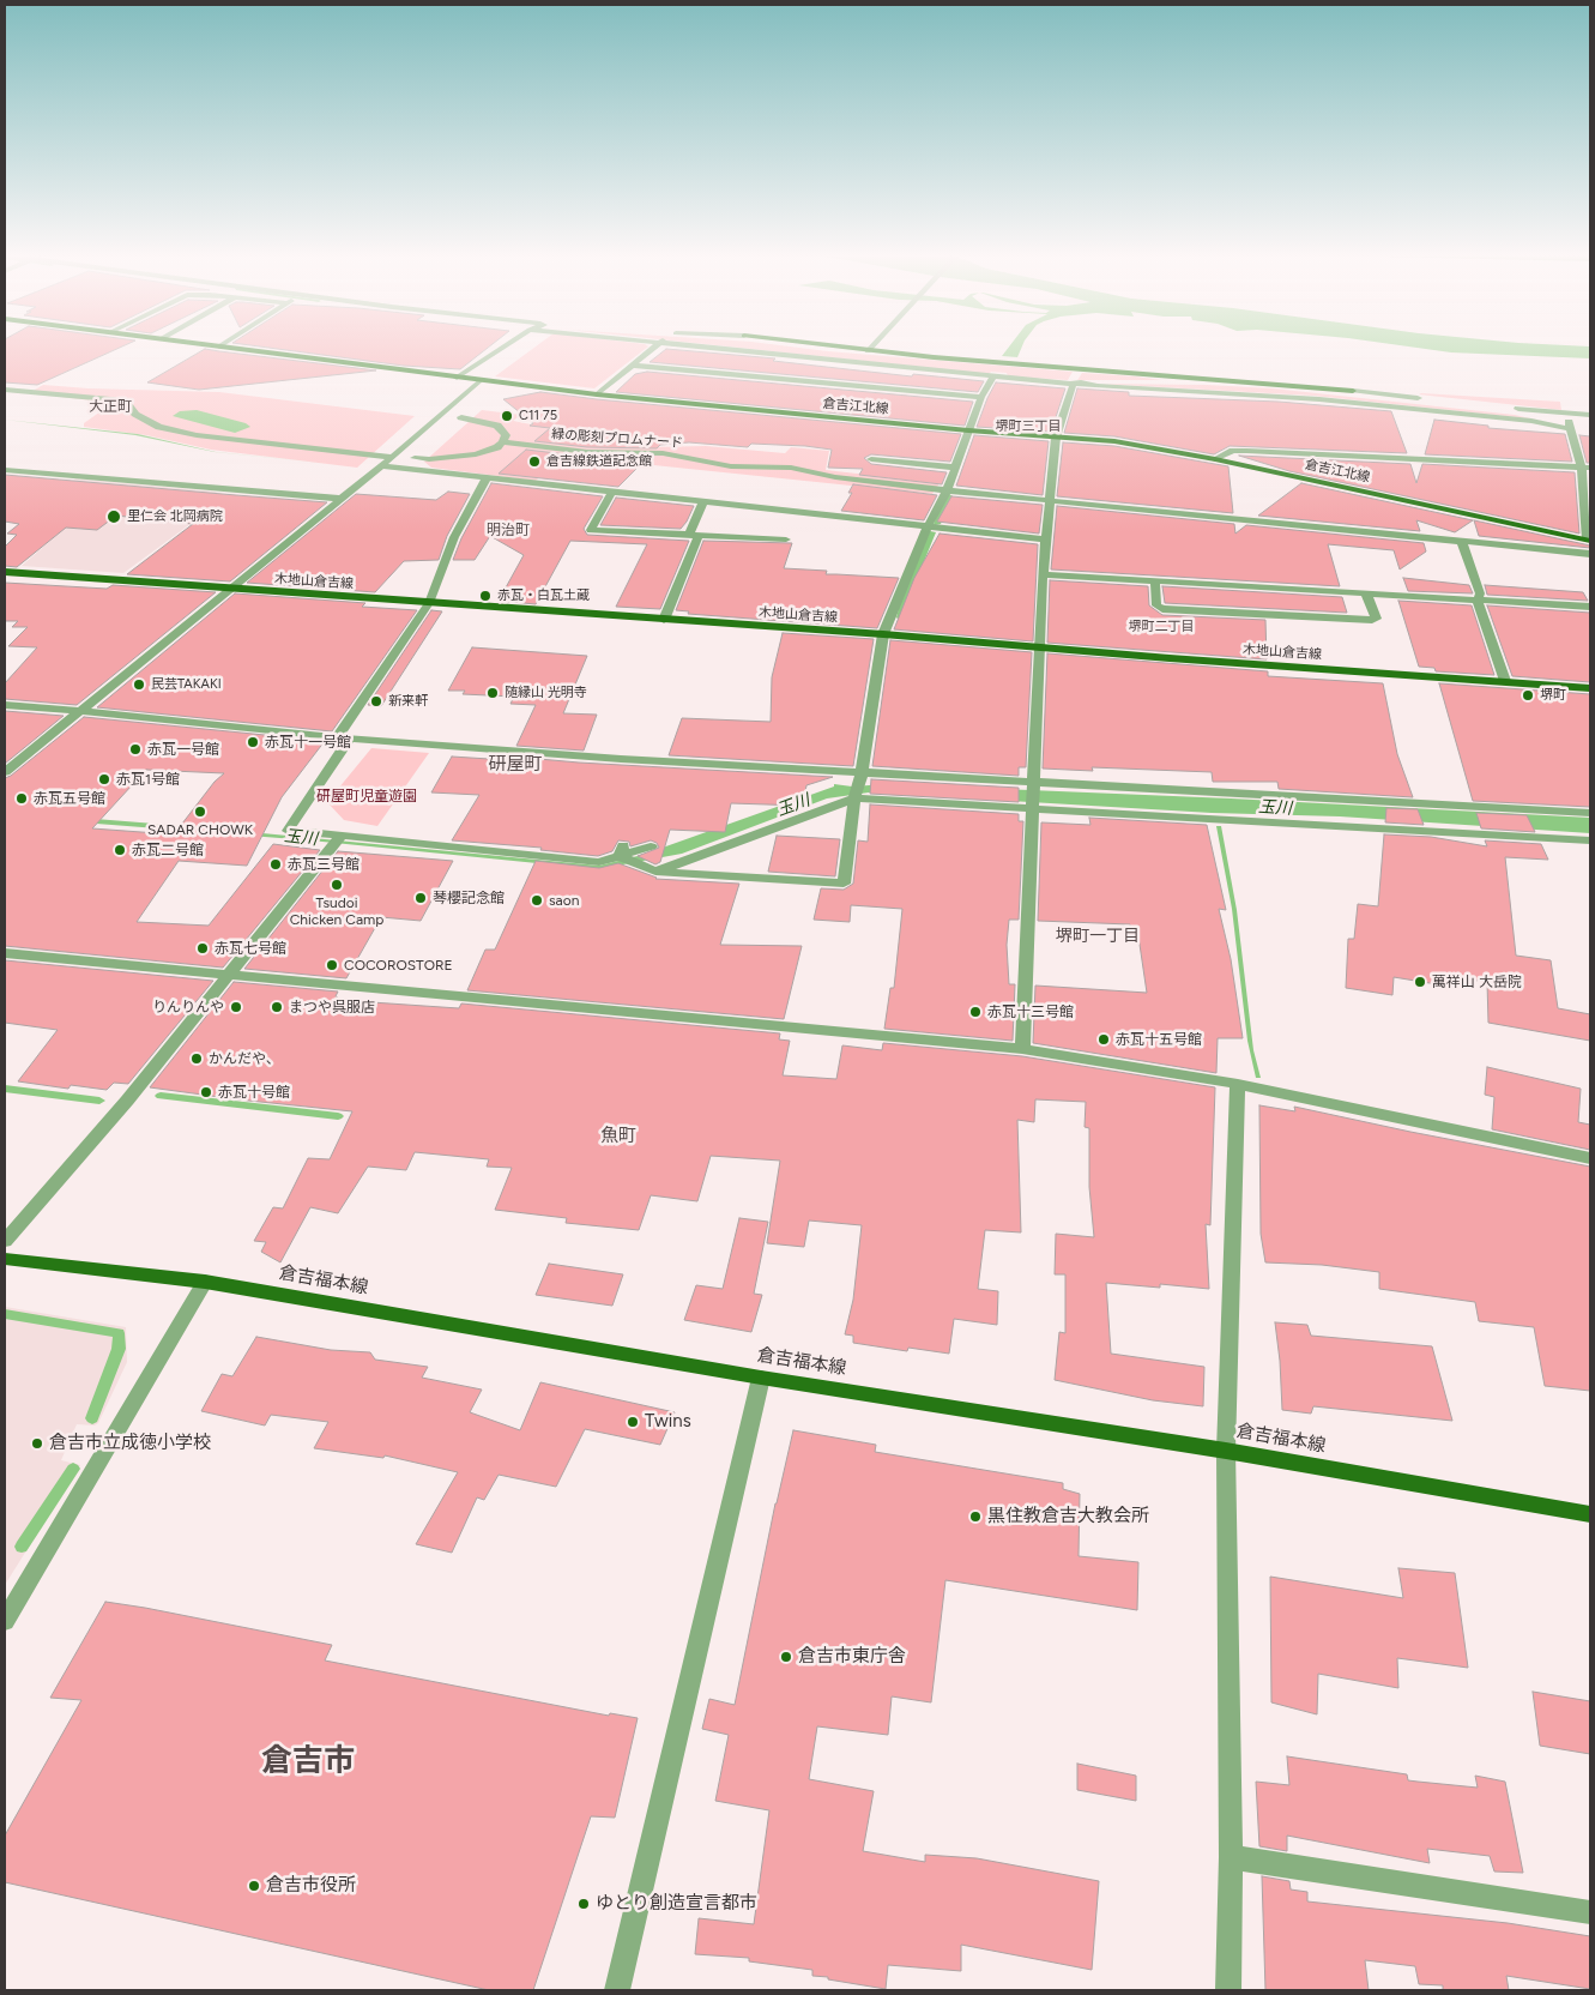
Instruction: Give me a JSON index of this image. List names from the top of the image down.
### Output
{
  "streets": {
    "main road": ["倉吉江北線", "木地山倉吉線", "倉吉福本線"],
    "street": ["緑の彫刻プロムナード"]
  },
  "districts": [
    "大正町",
    "堺町三丁目",
    "明治町",
    "堺町二丁目",
    "研屋町",
    "堺町一丁目",
    "魚町",
    "倉吉市"
  ],
  "water": ["玉川"],
  "parks": ["研屋町児童遊園"],
  "places": [
    "C11 75",
    "倉吉線鉄道記念館",
    "里仁会 北岡病院",
    "赤瓦・白瓦土蔵",
    "民芸TAKAKI",
    "随縁山 光明寺",
    "堺町",
    "新来軒",
    "赤瓦十一号館",
    "赤瓦一号館",
    "赤瓦1号館",
    "赤瓦五号館",
    "SADAR CHOWK",
    "赤瓦二号館",
    "赤瓦三号館",
    "Tsudoi Chicken Camp",
    "琴櫻記念館",
    "saon",
    "赤瓦七号館",
    "COCOROSTORE",
    "萬祥山 大岳院",
    "りんりんや",
    "まつや呉服店",
    "赤瓦十三号館",
    "赤瓦十五号館",
    "かんだや、",
    "赤瓦十号館",
    "Twins",
    "倉吉市立成徳小学校",
    "黒住教倉吉大教会所",
    "倉吉市東庁舎",
    "倉吉市役所",
    "ゆとり創造宣言都市"
  ]
}
